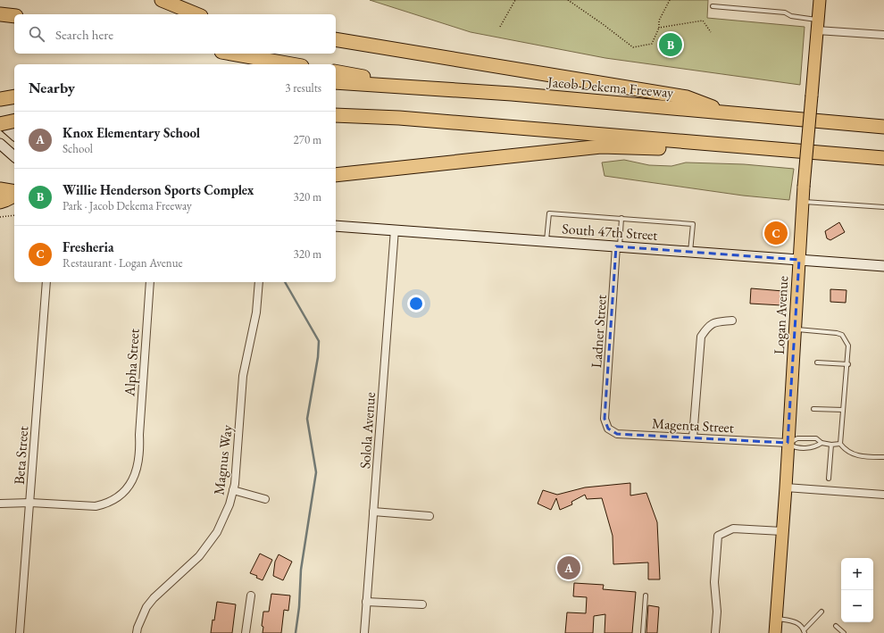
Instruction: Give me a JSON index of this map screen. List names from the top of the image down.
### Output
{
  "streets": {
    "highway": ["Jacob Dekema Freeway"],
    "main road": ["South 47th Street", "Logan Avenue"],
    "street": [
      "Ladner Street",
      "Alpha Street",
      "Magenta Street",
      "Solola Avenue",
      "Beta Street",
      "Magnus Way"
    ]
  },
  "crossings": [
    ["South 47th Street", "Logan Avenue"],
    ["South 47th Street", "Ladner Street"],
    ["South 47th Street", "Solola Avenue"],
    ["Logan Avenue", "Magenta Street"],
    ["Ladner Street", "Magenta Street"],
    ["Alpha Street", "Beta Street"]
  ],
  "page": {
    "search": "Search here",
    "pins": ["B", "C", "A"],
    "heading": ["Nearby", "3 results"],
    "list": [
      {
        "mark": "A",
        "name": "Knox Elementary School",
        "note": "School",
        "value": "270 m"
      },
      {
        "mark": "B",
        "name": "Willie Henderson Sports Complex",
        "note": "Park · Jacob Dekema Freeway",
        "value": "320 m"
      },
      {
        "mark": "C",
        "name": "Fresheria",
        "note": "Restaurant · Logan Avenue",
        "value": "320 m"
      }
    ],
    "map_buttons": ["+", "−"]
  }
}
